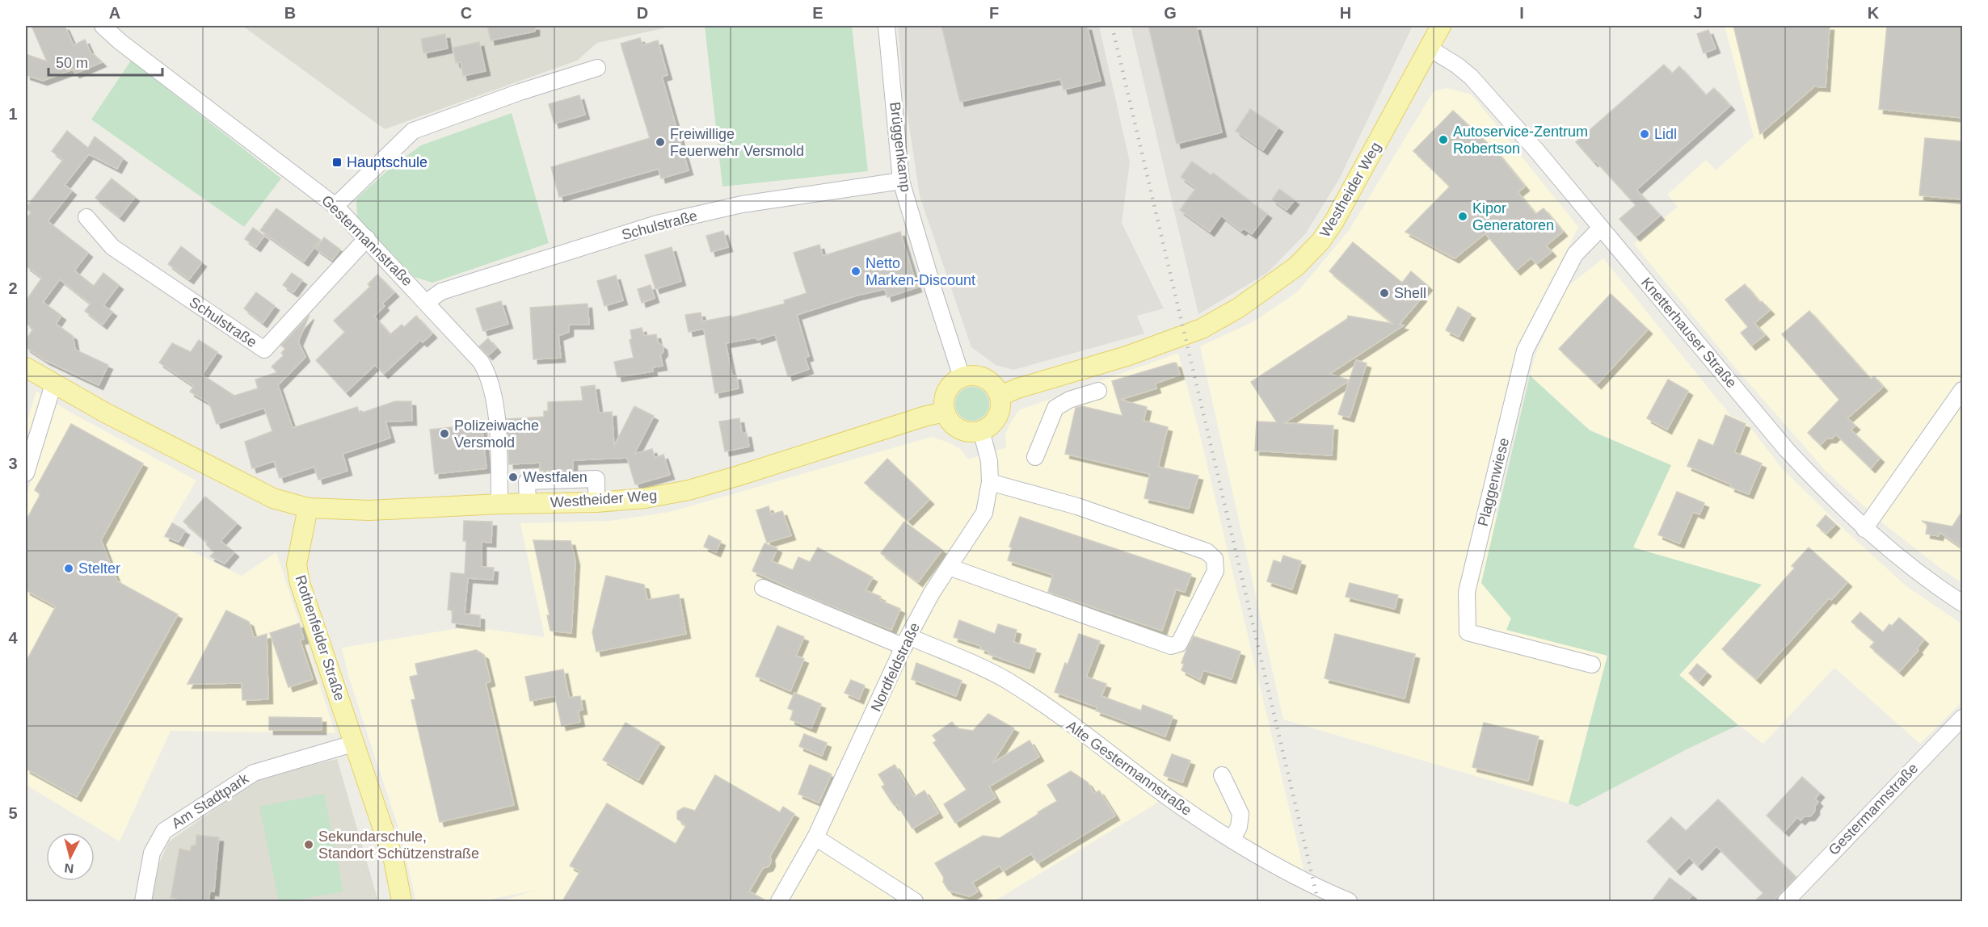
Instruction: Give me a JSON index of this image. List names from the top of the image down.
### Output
{
  "streets": {
    "main road": ["Westheider Weg", "Rothenfelder Straße"],
    "street": [
      "Brüggenkamp",
      "Schulstraße",
      "Gestermannstraße",
      "Knetterhauser Straße",
      "Plaggenwiese",
      "Nordfeldstraße",
      "Alte Gestermannstraße",
      "Am Stadtpark"
    ]
  },
  "crossings": [
    ["Brüggenkamp", "Westheider Weg"],
    ["Brüggenkamp", "Schulstraße"],
    ["Brüggenkamp", "Nordfeldstraße"],
    ["Westheider Weg", "Gestermannstraße"],
    ["Westheider Weg", "Knetterhauser Straße"],
    ["Westheider Weg", "Rothenfelder Straße"],
    ["Westheider Weg", "Nordfeldstraße"],
    ["Schulstraße", "Gestermannstraße"],
    ["Knetterhauser Straße", "Plaggenwiese"],
    ["Rothenfelder Straße", "Am Stadtpark"],
    ["Nordfeldstraße", "Alte Gestermannstraße"]
  ],
  "places": {
    "other": [
      "Lidl",
      "Autoservice-Zentrum Robertson",
      "Freiwillige Feuerwehr Versmold",
      "Kipor Generatoren",
      "Netto Marken-Discount",
      "Shell",
      "Polizeiwache Versmold",
      "Westfalen",
      "Stelter",
      "Sekundarschule, Standort Schützenstraße"
    ],
    "transit": ["Hauptschule"]
  },
  "scale_bar": "50 m",
  "north": "bottom",
  "grid": {
    "columns": [
      "A",
      "B",
      "C",
      "D",
      "E",
      "F",
      "G",
      "H",
      "I",
      "J",
      "K"
    ],
    "rows": [
      "1",
      "2",
      "3",
      "4",
      "5"
    ]
  }
}
